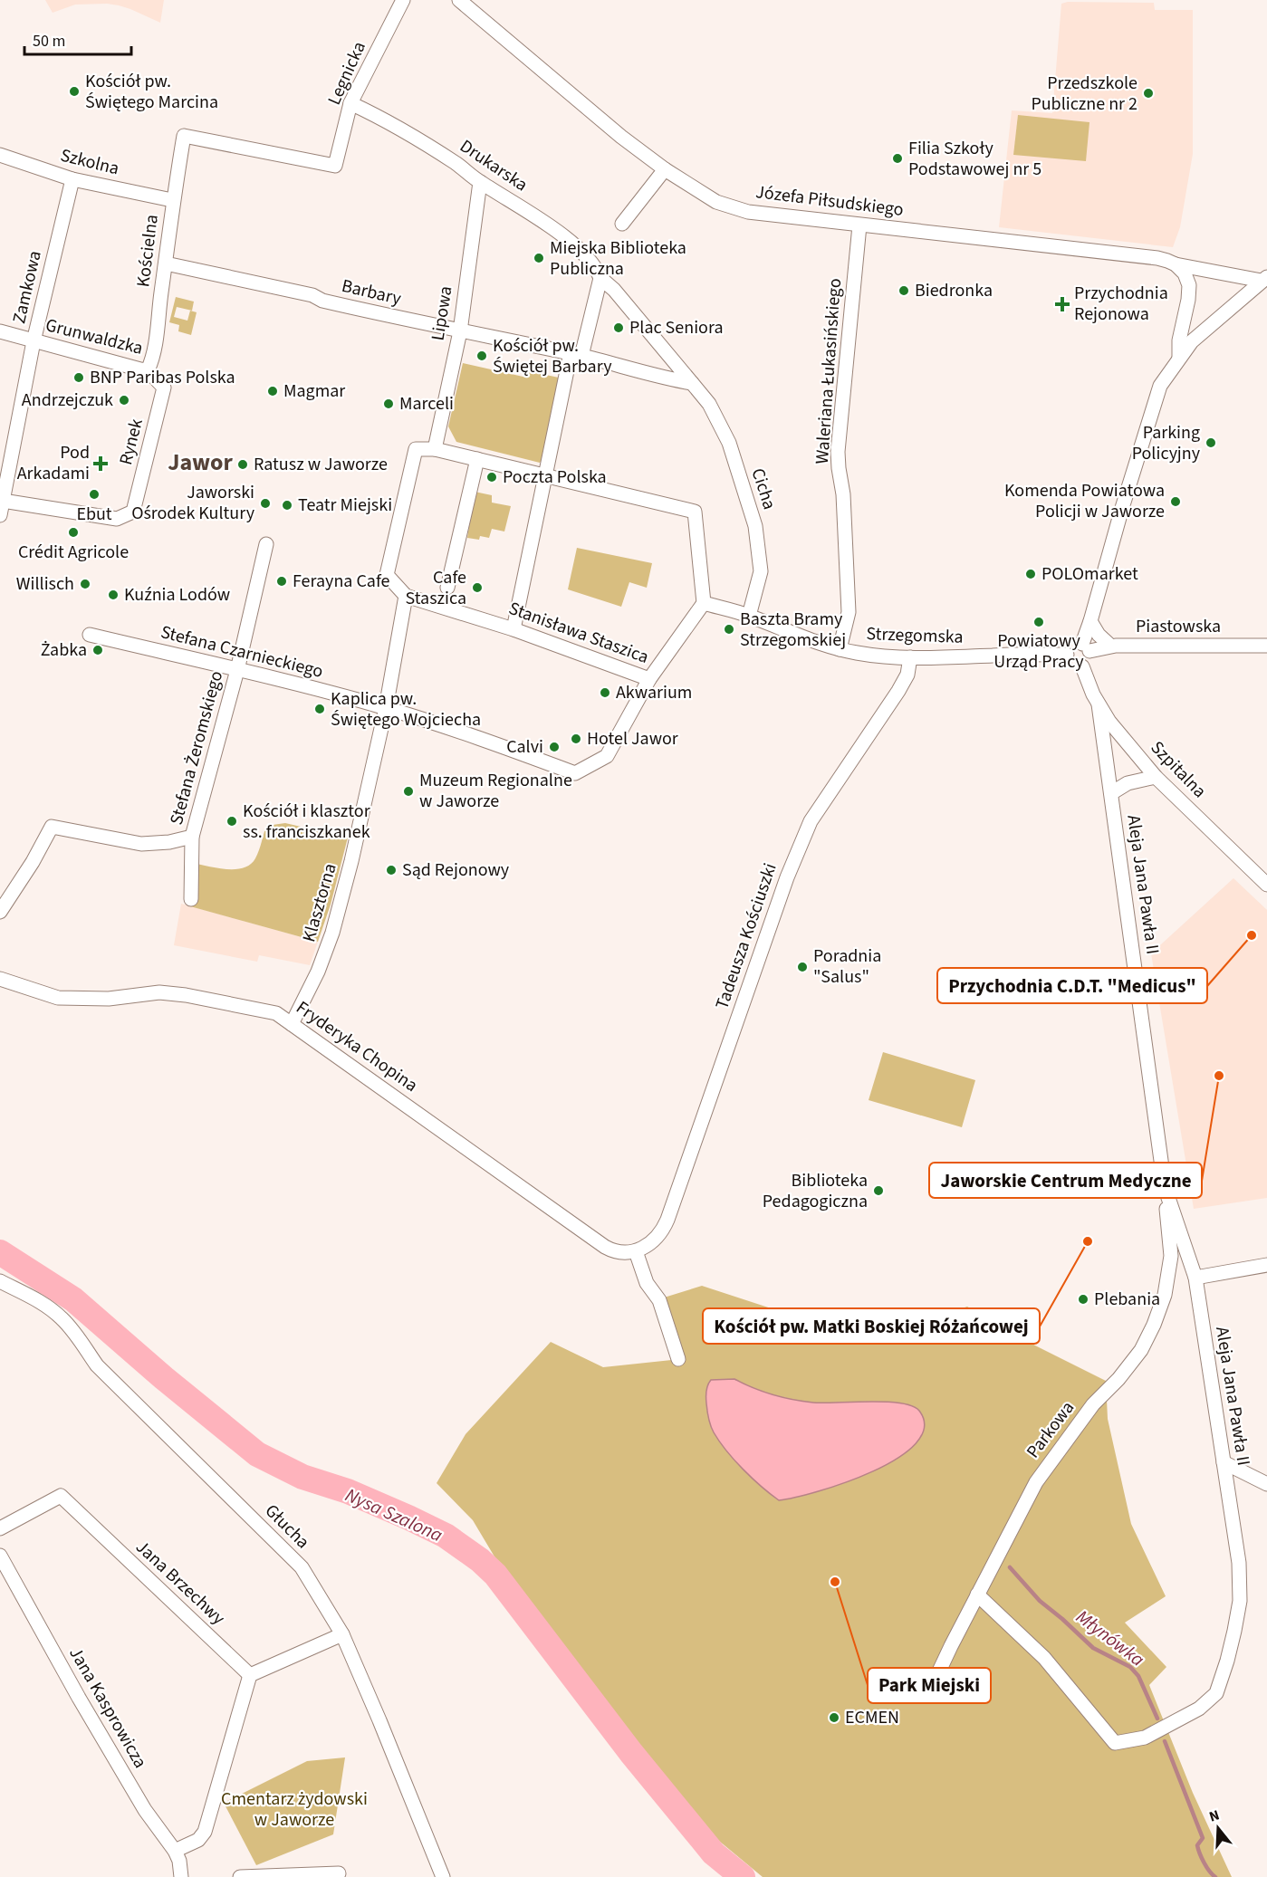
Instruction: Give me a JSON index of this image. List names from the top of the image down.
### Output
{
  "streets": {
    "street": [
      "Legnicka",
      "Szkolna",
      "Drukarska",
      "Józefa Piłsudskiego",
      "Kościelna",
      "Zamkowa",
      "Barbary",
      "Lipowa",
      "Grunwaldzka",
      "Waleriana Łukasińskiego",
      "Rynek",
      "Cicha",
      "Piastowska",
      "Stanisława Staszica",
      "Strzegomska",
      "Stefana Czarnieckiego",
      "Stefana Żeromskiego",
      "Szpitalna",
      "Aleja Jana Pawła II",
      "Klasztorna",
      "Tadeusza Kościuszki",
      "Fryderyka Chopina",
      "Parkowa",
      "Głucha",
      "Jana Brzechwy",
      "Jana Kasprowicza"
    ]
  },
  "crossings": [
    ["Legnicka", "Drukarska"],
    ["Legnicka", "Kościelna"],
    ["Szkolna", "Kościelna"],
    ["Szkolna", "Zamkowa"],
    ["Drukarska", "Lipowa"],
    ["Józefa Piłsudskiego", "Waleriana Łukasińskiego"],
    ["Kościelna", "Barbary"],
    ["Kościelna", "Grunwaldzka"],
    ["Kościelna", "Rynek"],
    ["Zamkowa", "Grunwaldzka"],
    ["Zamkowa", "Rynek"],
    ["Barbary", "Lipowa"],
    ["Grunwaldzka", "Rynek"],
    ["Waleriana Łukasińskiego", "Strzegomska"],
    ["Cicha", "Strzegomska"],
    ["Piastowska", "Strzegomska"],
    ["Piastowska", "Szpitalna"],
    ["Stanisława Staszica", "Strzegomska"],
    ["Stanisława Staszica", "Stefana Czarnieckiego"],
    ["Stanisława Staszica", "Klasztorna"],
    ["Strzegomska", "Szpitalna"],
    ["Strzegomska", "Tadeusza Kościuszki"],
    ["Stefana Czarnieckiego", "Stefana Żeromskiego"],
    ["Stefana Czarnieckiego", "Klasztorna"],
    ["Szpitalna", "Aleja Jana Pawła II"],
    ["Aleja Jana Pawła II", "Parkowa"],
    ["Klasztorna", "Fryderyka Chopina"],
    ["Tadeusza Kościuszki", "Fryderyka Chopina"]
  ],
  "districts": ["Jawor"],
  "water": ["Nysa Szalona", "Młynówka"],
  "parks": ["Cmentarz żydowski w Jaworze"],
  "places": {
    "other": [
      "Kościół pw. Świętego Marcina",
      "Przedszkole Publiczne nr 2",
      "Filia Szkoły Podstawowej nr 5",
      "Miejska Biblioteka Publiczna",
      "Biedronka",
      "Plac Seniora",
      "Kościół pw. Świętej Barbary",
      "BNP Paribas Polska",
      "Magmar",
      "Andrzejczuk",
      "Marceli",
      "Parking Policyjny",
      "Ratusz w Jaworze",
      "Poczta Polska",
      "Ebut",
      "Komenda Powiatowa Policji w Jaworze",
      "Jaworski Ośrodek Kultury",
      "Teatr Miejski",
      "Crédit Agricole",
      "POLOmarket",
      "Ferayna Cafe",
      "Willisch",
      "Cafe Staszica",
      "Kuźnia Lodów",
      "Powiatowy Urząd Pracy",
      "Baszta Bramy Strzegomskiej",
      "Żabka",
      "Akwarium",
      "Kaplica pw. Świętego Wojciecha",
      "Hotel Jawor",
      "Calvi",
      "Muzeum Regionalne w Jaworze",
      "Kościół i klasztor ss. franciszkanek",
      "Sąd Rejonowy",
      "Przychodnia C.D.T. \"Medicus\"",
      "Poradnia \"Salus\"",
      "Jaworskie Centrum Medyczne",
      "Biblioteka Pedagogiczna",
      "Kościół pw. Matki Boskiej Różańcowej",
      "Plebania",
      "Park Miejski",
      "ECMEN"
    ],
    "health": ["Przychodnia Rejonowa", "Pod Arkadami"]
  },
  "scale_bar": "50 m",
  "north": "top"
}
